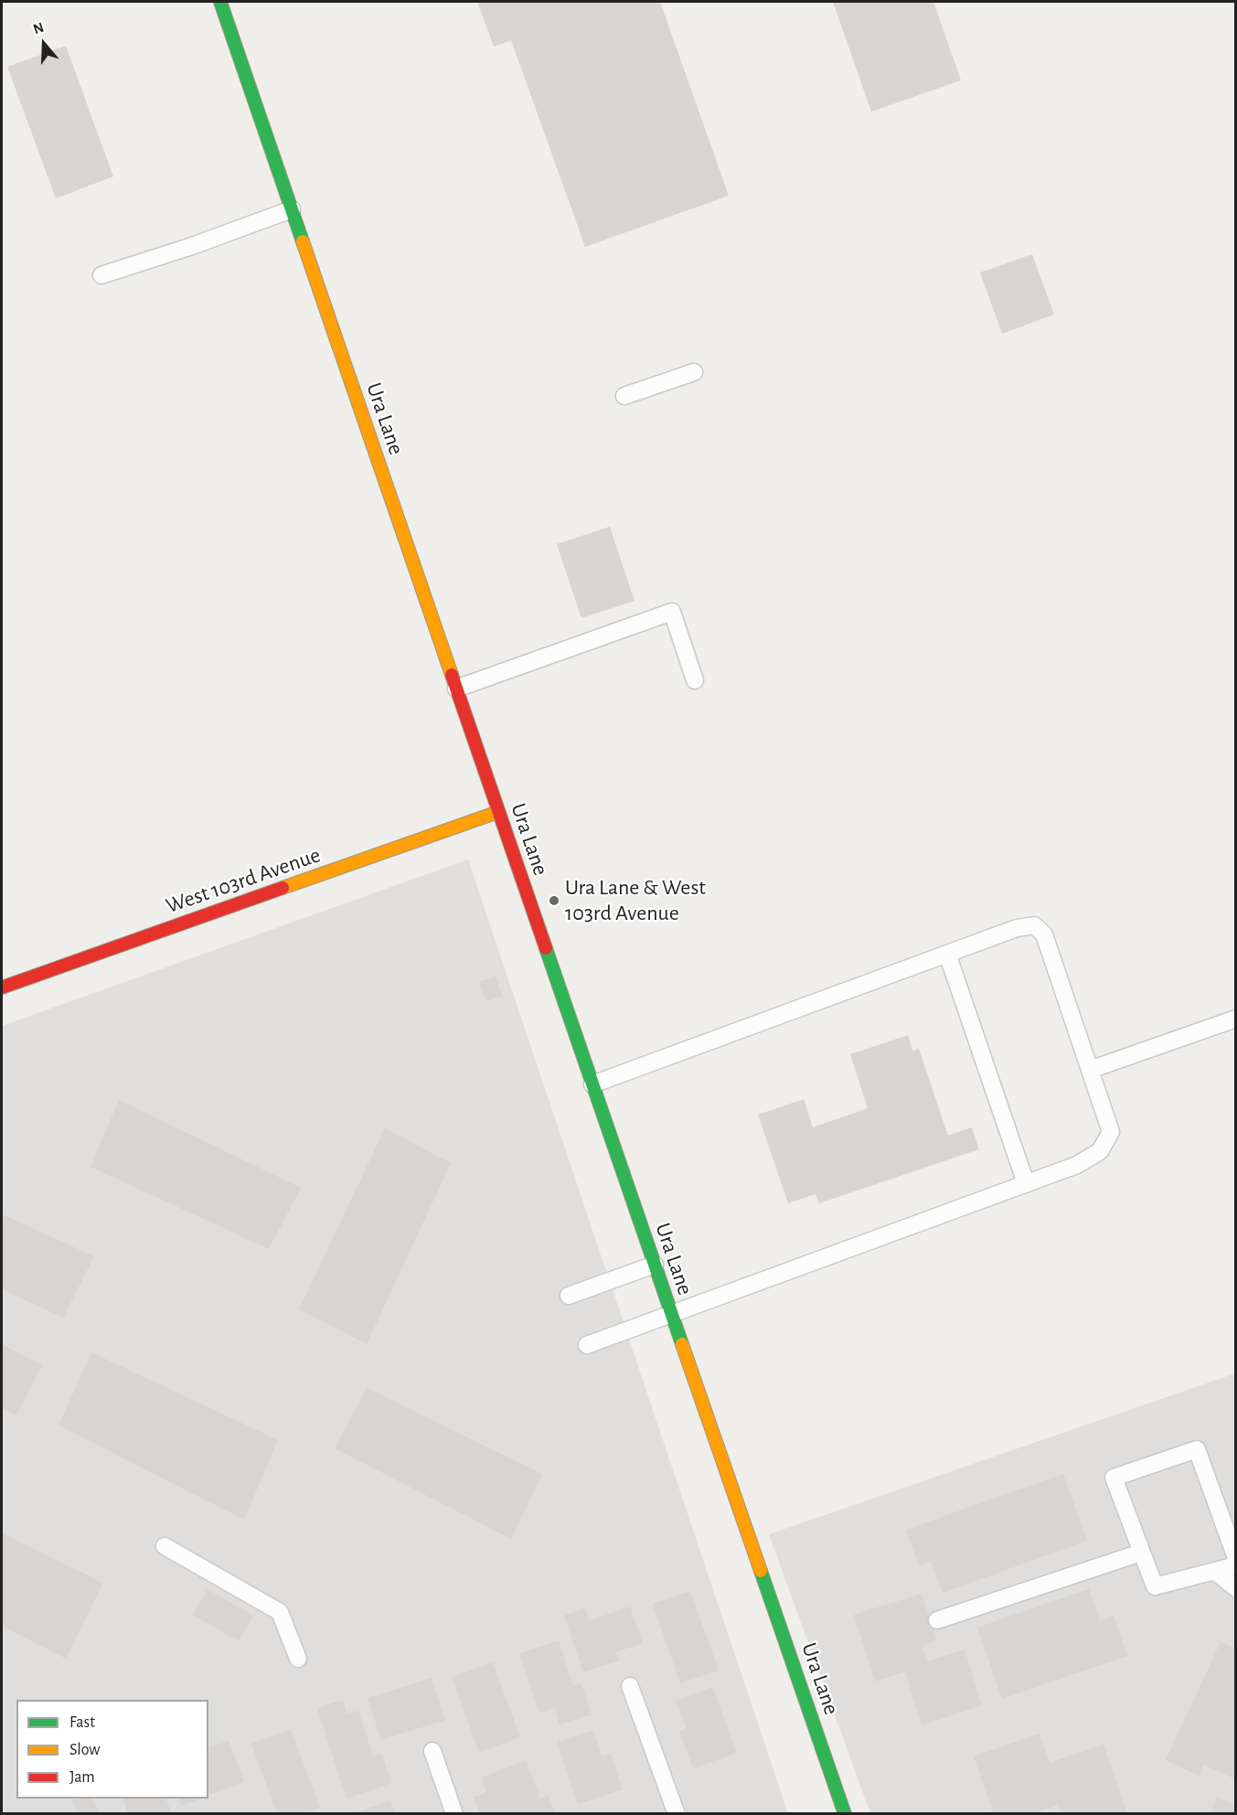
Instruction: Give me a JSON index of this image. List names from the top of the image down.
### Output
{
  "streets": {
    "street": ["Ura Lane", "West 103rd Avenue"]
  },
  "crossings": [
    ["Ura Lane", "West 103rd Avenue"]
  ],
  "places": ["Ura Lane & West 103rd Avenue"],
  "legend": ["Fast", "Slow", "Jam"],
  "north": "top"
}
